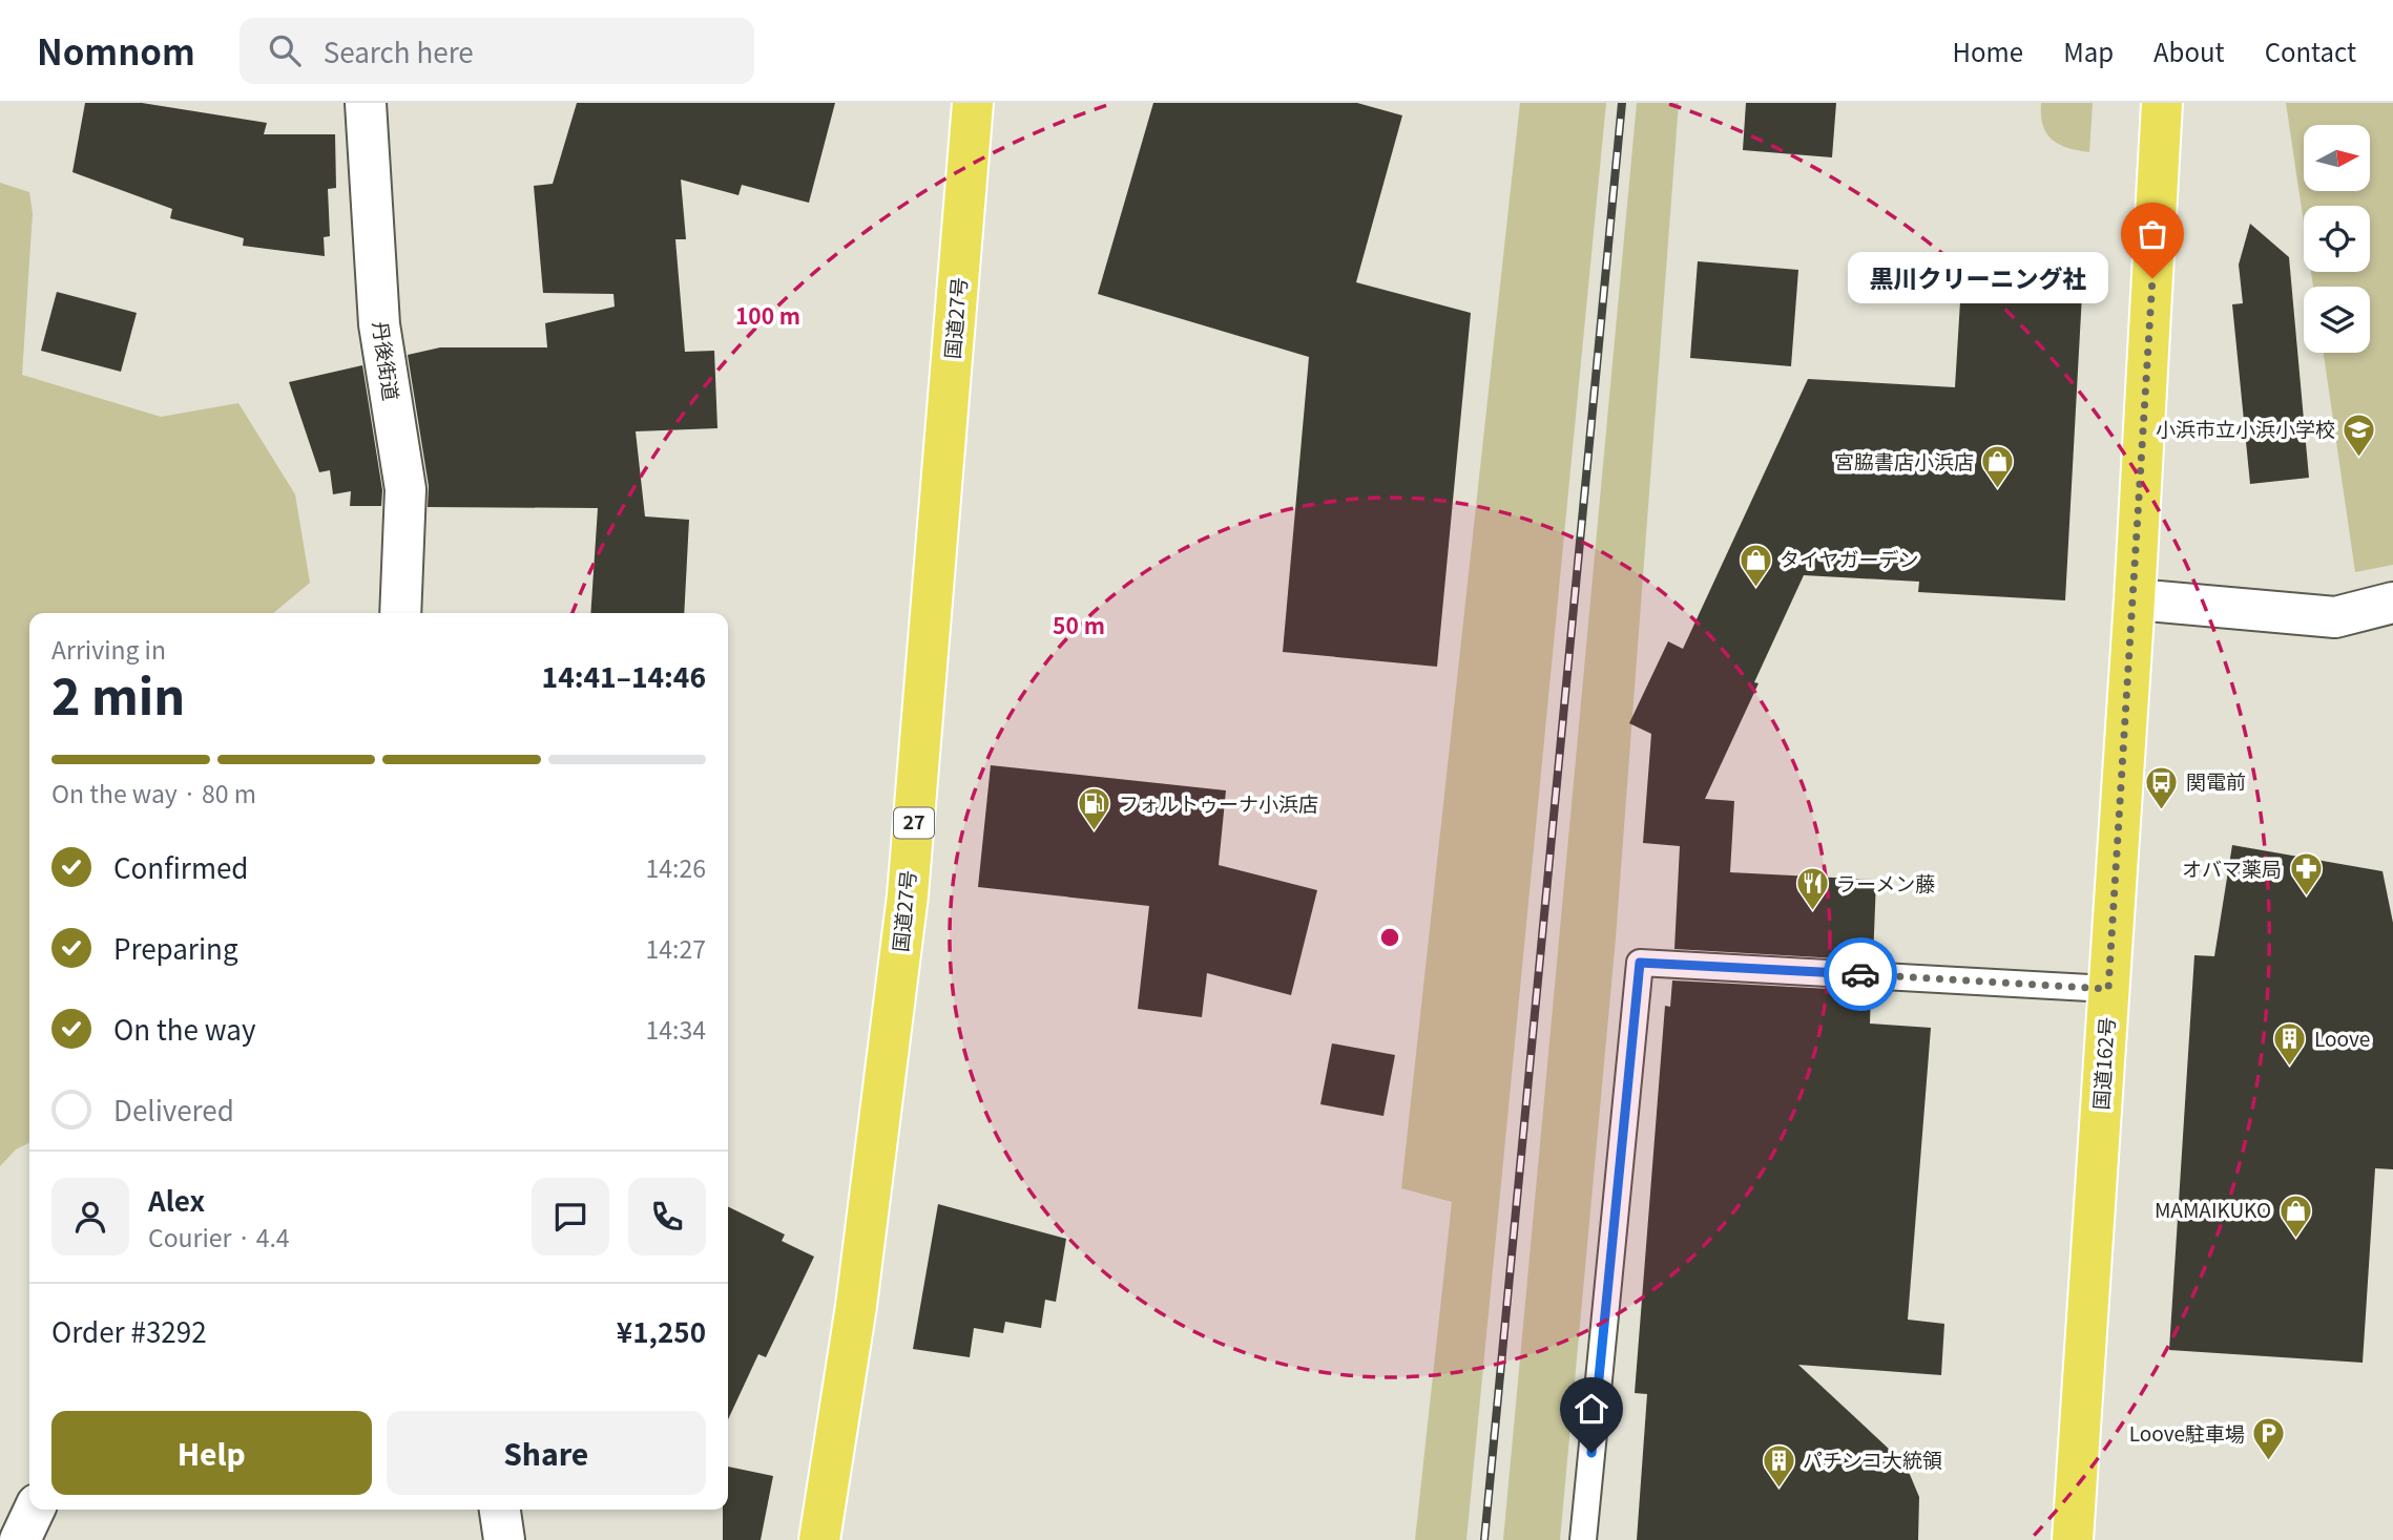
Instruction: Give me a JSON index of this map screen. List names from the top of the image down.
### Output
{
  "streets": {
    "highway": ["国道27号", "27", "国道162号"],
    "street": ["丹後街道"]
  },
  "places": {
    "other": ["黒川クリーニング社"],
    "school or university": ["小浜市立小浜小学校"],
    "shop": ["宮脇書店小浜店", "タイヤガーデン", "MAMAIKUKO"],
    "bus stop": ["関電前"],
    "fuel station": ["フォルトゥーナ小浜店"],
    "pharmacy": ["オバマ薬局"],
    "restaurant": ["ラーメン藤"],
    "building": ["Loove", "パチンコ大統領"],
    "parking": ["Loove駐車場"]
  },
  "north": "right",
  "page": {
    "header": "Nomnom",
    "search": "Search here",
    "nav": [
      "Home",
      "Map",
      "About",
      "Contact"
    ],
    "bubble": "黒川クリーニング社",
    "heading": ["2 min", "Arriving in", "14:41–14:46"],
    "panel": [
      "Alex",
      "Courier · 4.4",
      "Order #3292",
      "¥1,250"
    ],
    "bar": "On the way · 80 m",
    "list": [
      ["Confirmed", "14:26"],
      ["Preparing", "14:27"],
      ["On the way", "14:34"],
      "Delivered"
    ],
    "buttons": ["Help", "Share"]
  },
  "rings": ["100 m", "50 m"]
}
